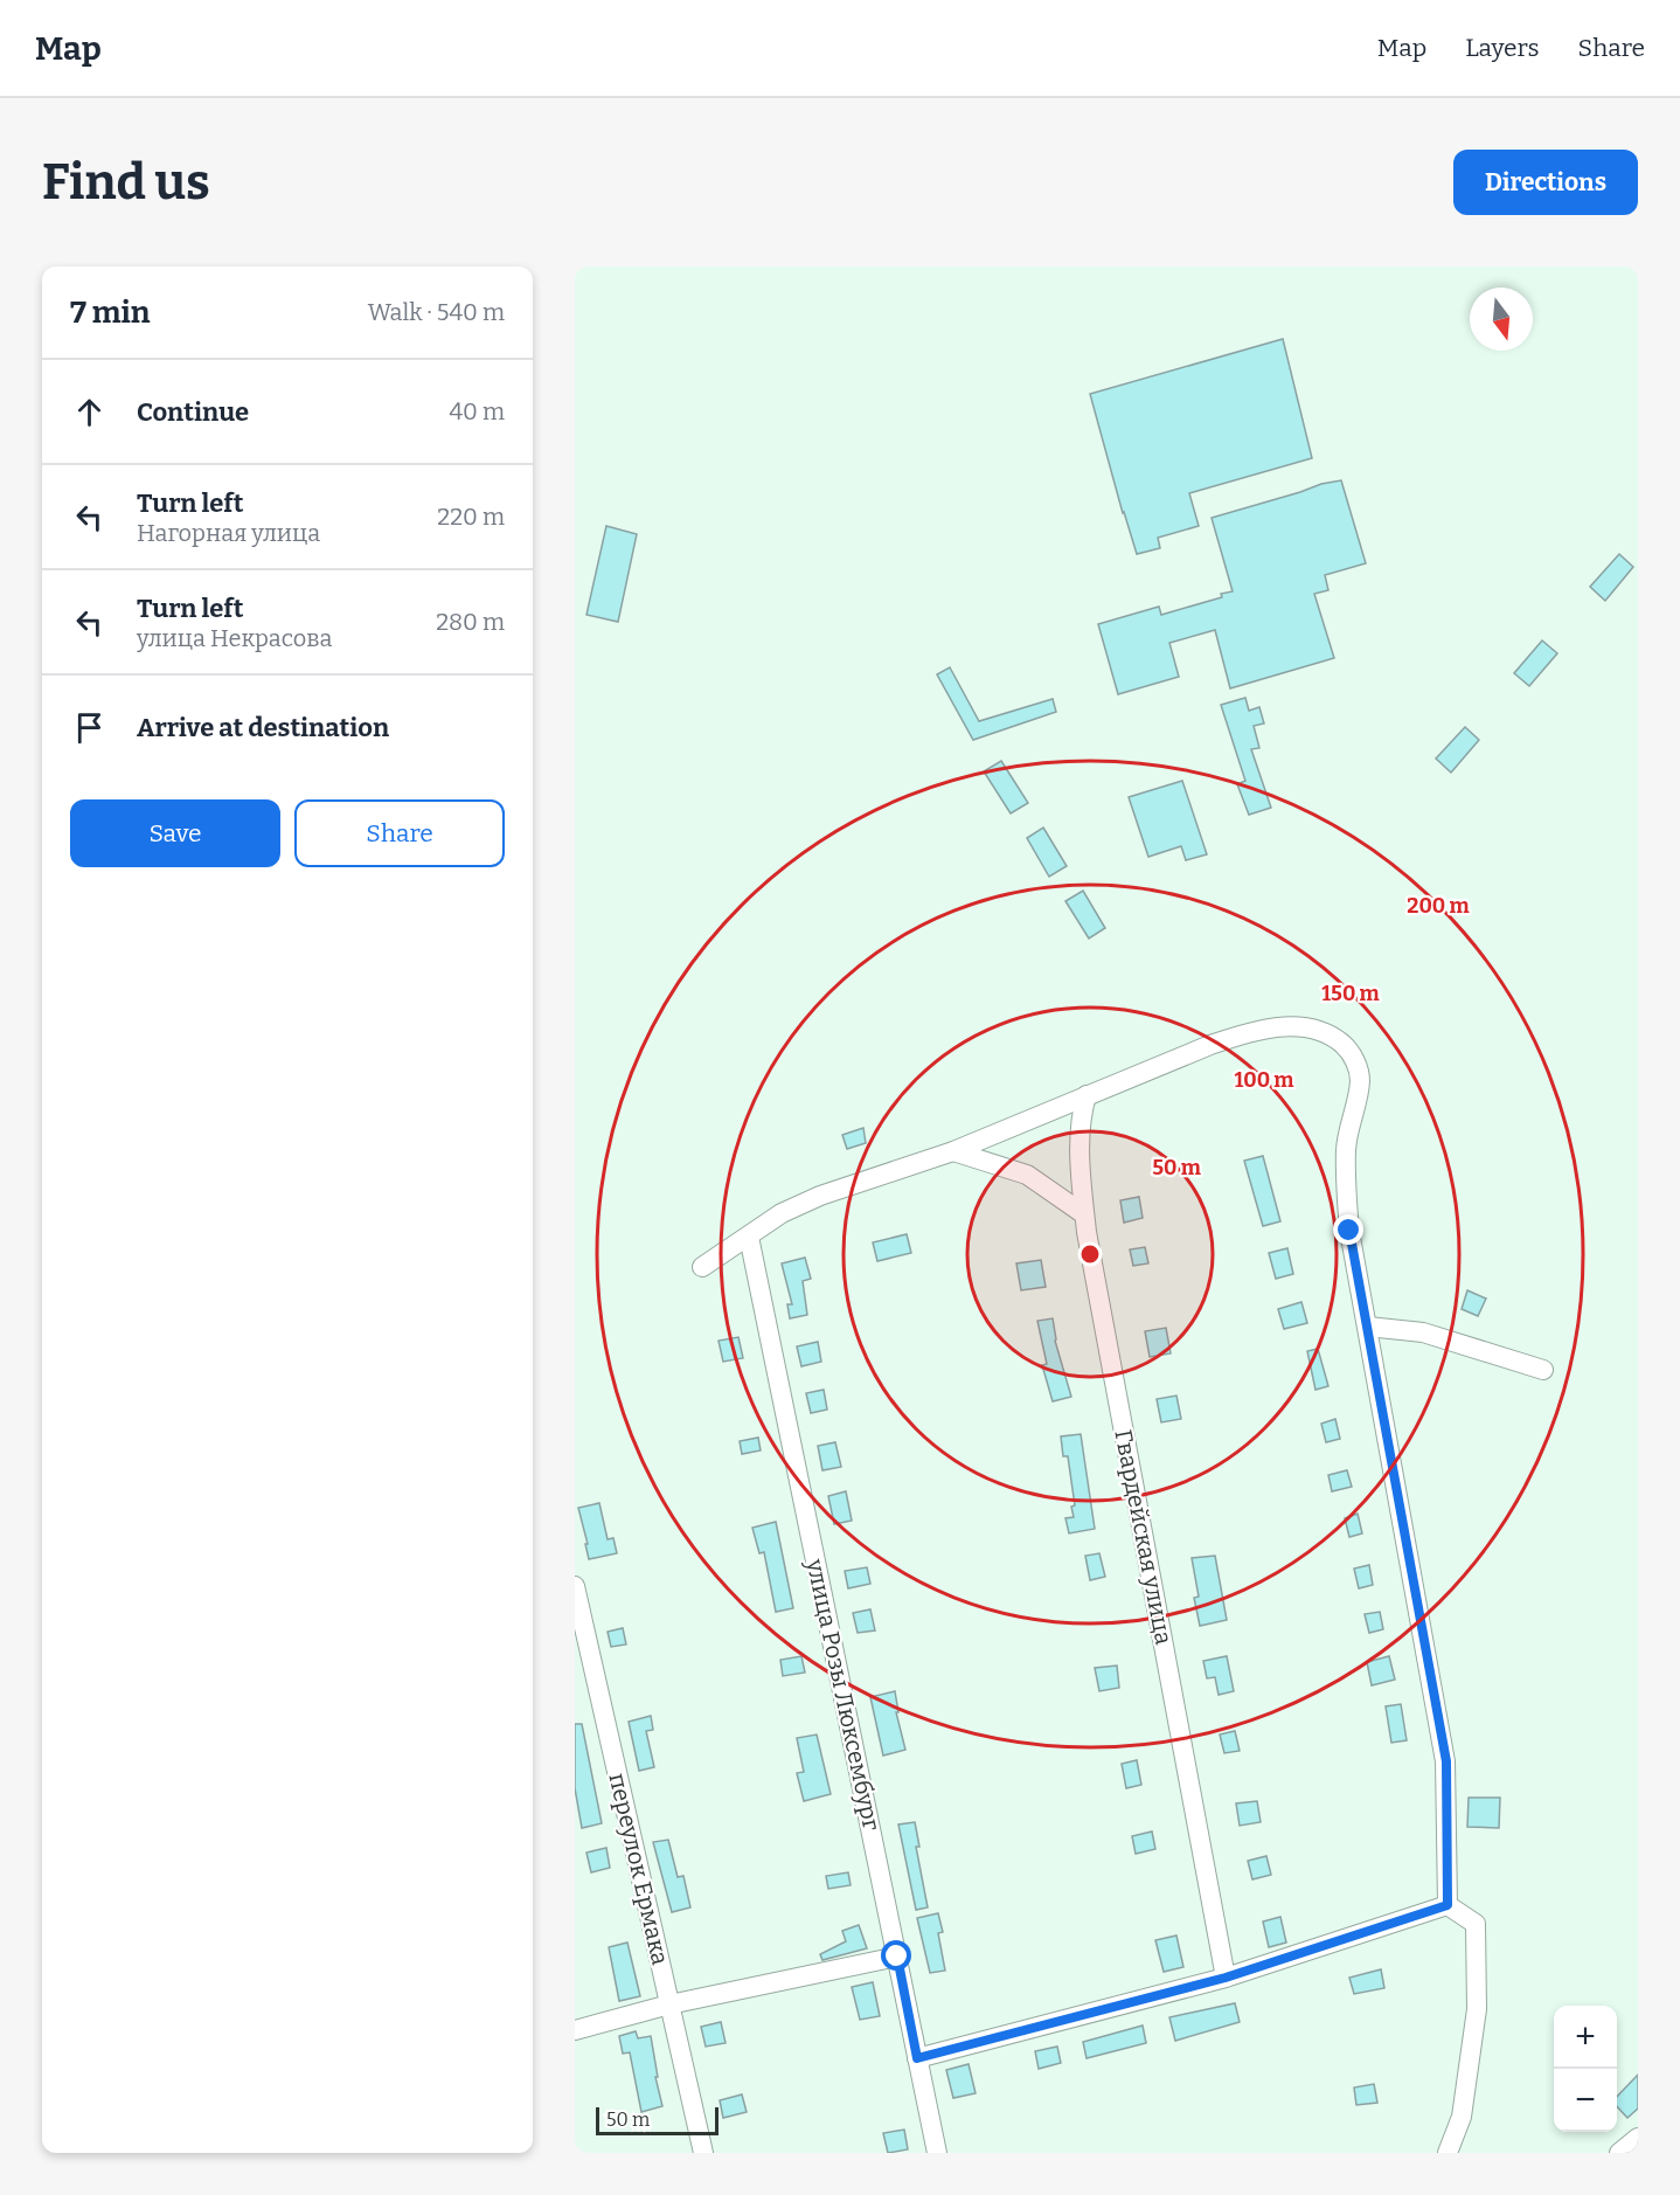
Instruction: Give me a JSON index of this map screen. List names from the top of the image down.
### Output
{
  "streets": {
    "street": ["Гвардейская улица", "улица Розы Люксембург", "переулок Ермака"]
  },
  "scale_bar": "50 m",
  "north": "bottom",
  "page": {
    "header": "Map",
    "nav": ["Map", "Layers", "Share"],
    "buttons": [
      "Directions",
      ["Save", "Share"]
    ],
    "title": "Find us",
    "heading": ["7 min", "Walk · 540 m"],
    "list": [
      ["Continue", "40 m"],
      ["Turn left", "Нагорная улица", "220 m"],
      ["Turn left", "улица Некрасова", "280 m"],
      "Arrive at destination"
    ],
    "map_buttons": ["+", "−"],
    "scale": "50 m"
  },
  "rings": [
    "200 m",
    "150 m",
    "100 m",
    "50 m"
  ]
}
